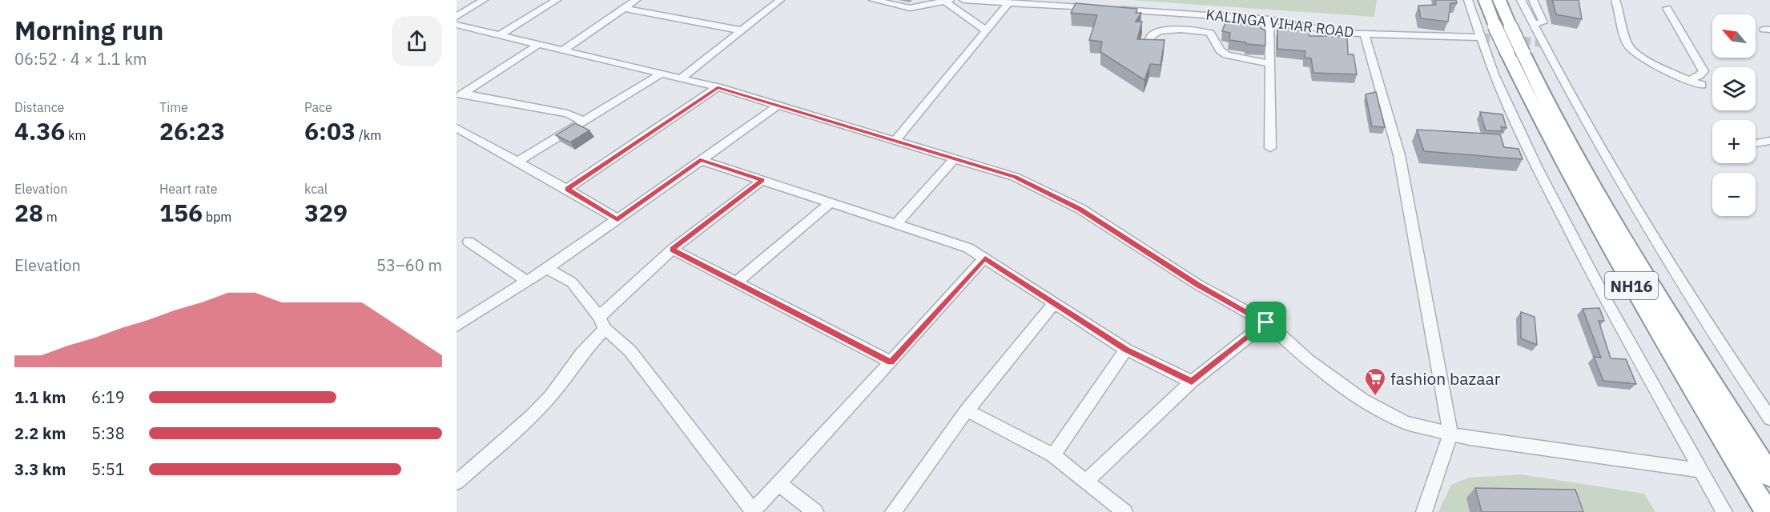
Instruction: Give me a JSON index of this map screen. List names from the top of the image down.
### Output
{
  "streets": {
    "highway": ["NH16"],
    "street": ["KALINGA VIHAR ROAD"]
  },
  "places": {
    "supermarket": ["fashion bazaar"]
  },
  "north": "top left",
  "page": {
    "heading": ["Morning run", "06:52 · 4 × 1.1 km"],
    "map_buttons": ["+", "−"],
    "stats": [
      ["Distance", "4.36 km"],
      ["Time", "26:23"],
      ["Pace", "6:03 /km"],
      ["Elevation", "28 m"],
      ["Heart rate", "156 bpm"],
      ["kcal", "329"]
    ],
    "chart": ["Elevation", "53–60 m"],
    "list": [
      {
        "name": "1.1 km",
        "note": "6:19"
      },
      {
        "name": "2.2 km",
        "note": "5:38"
      },
      {
        "name": "3.3 km",
        "note": "5:51"
      }
    ]
  }
}
